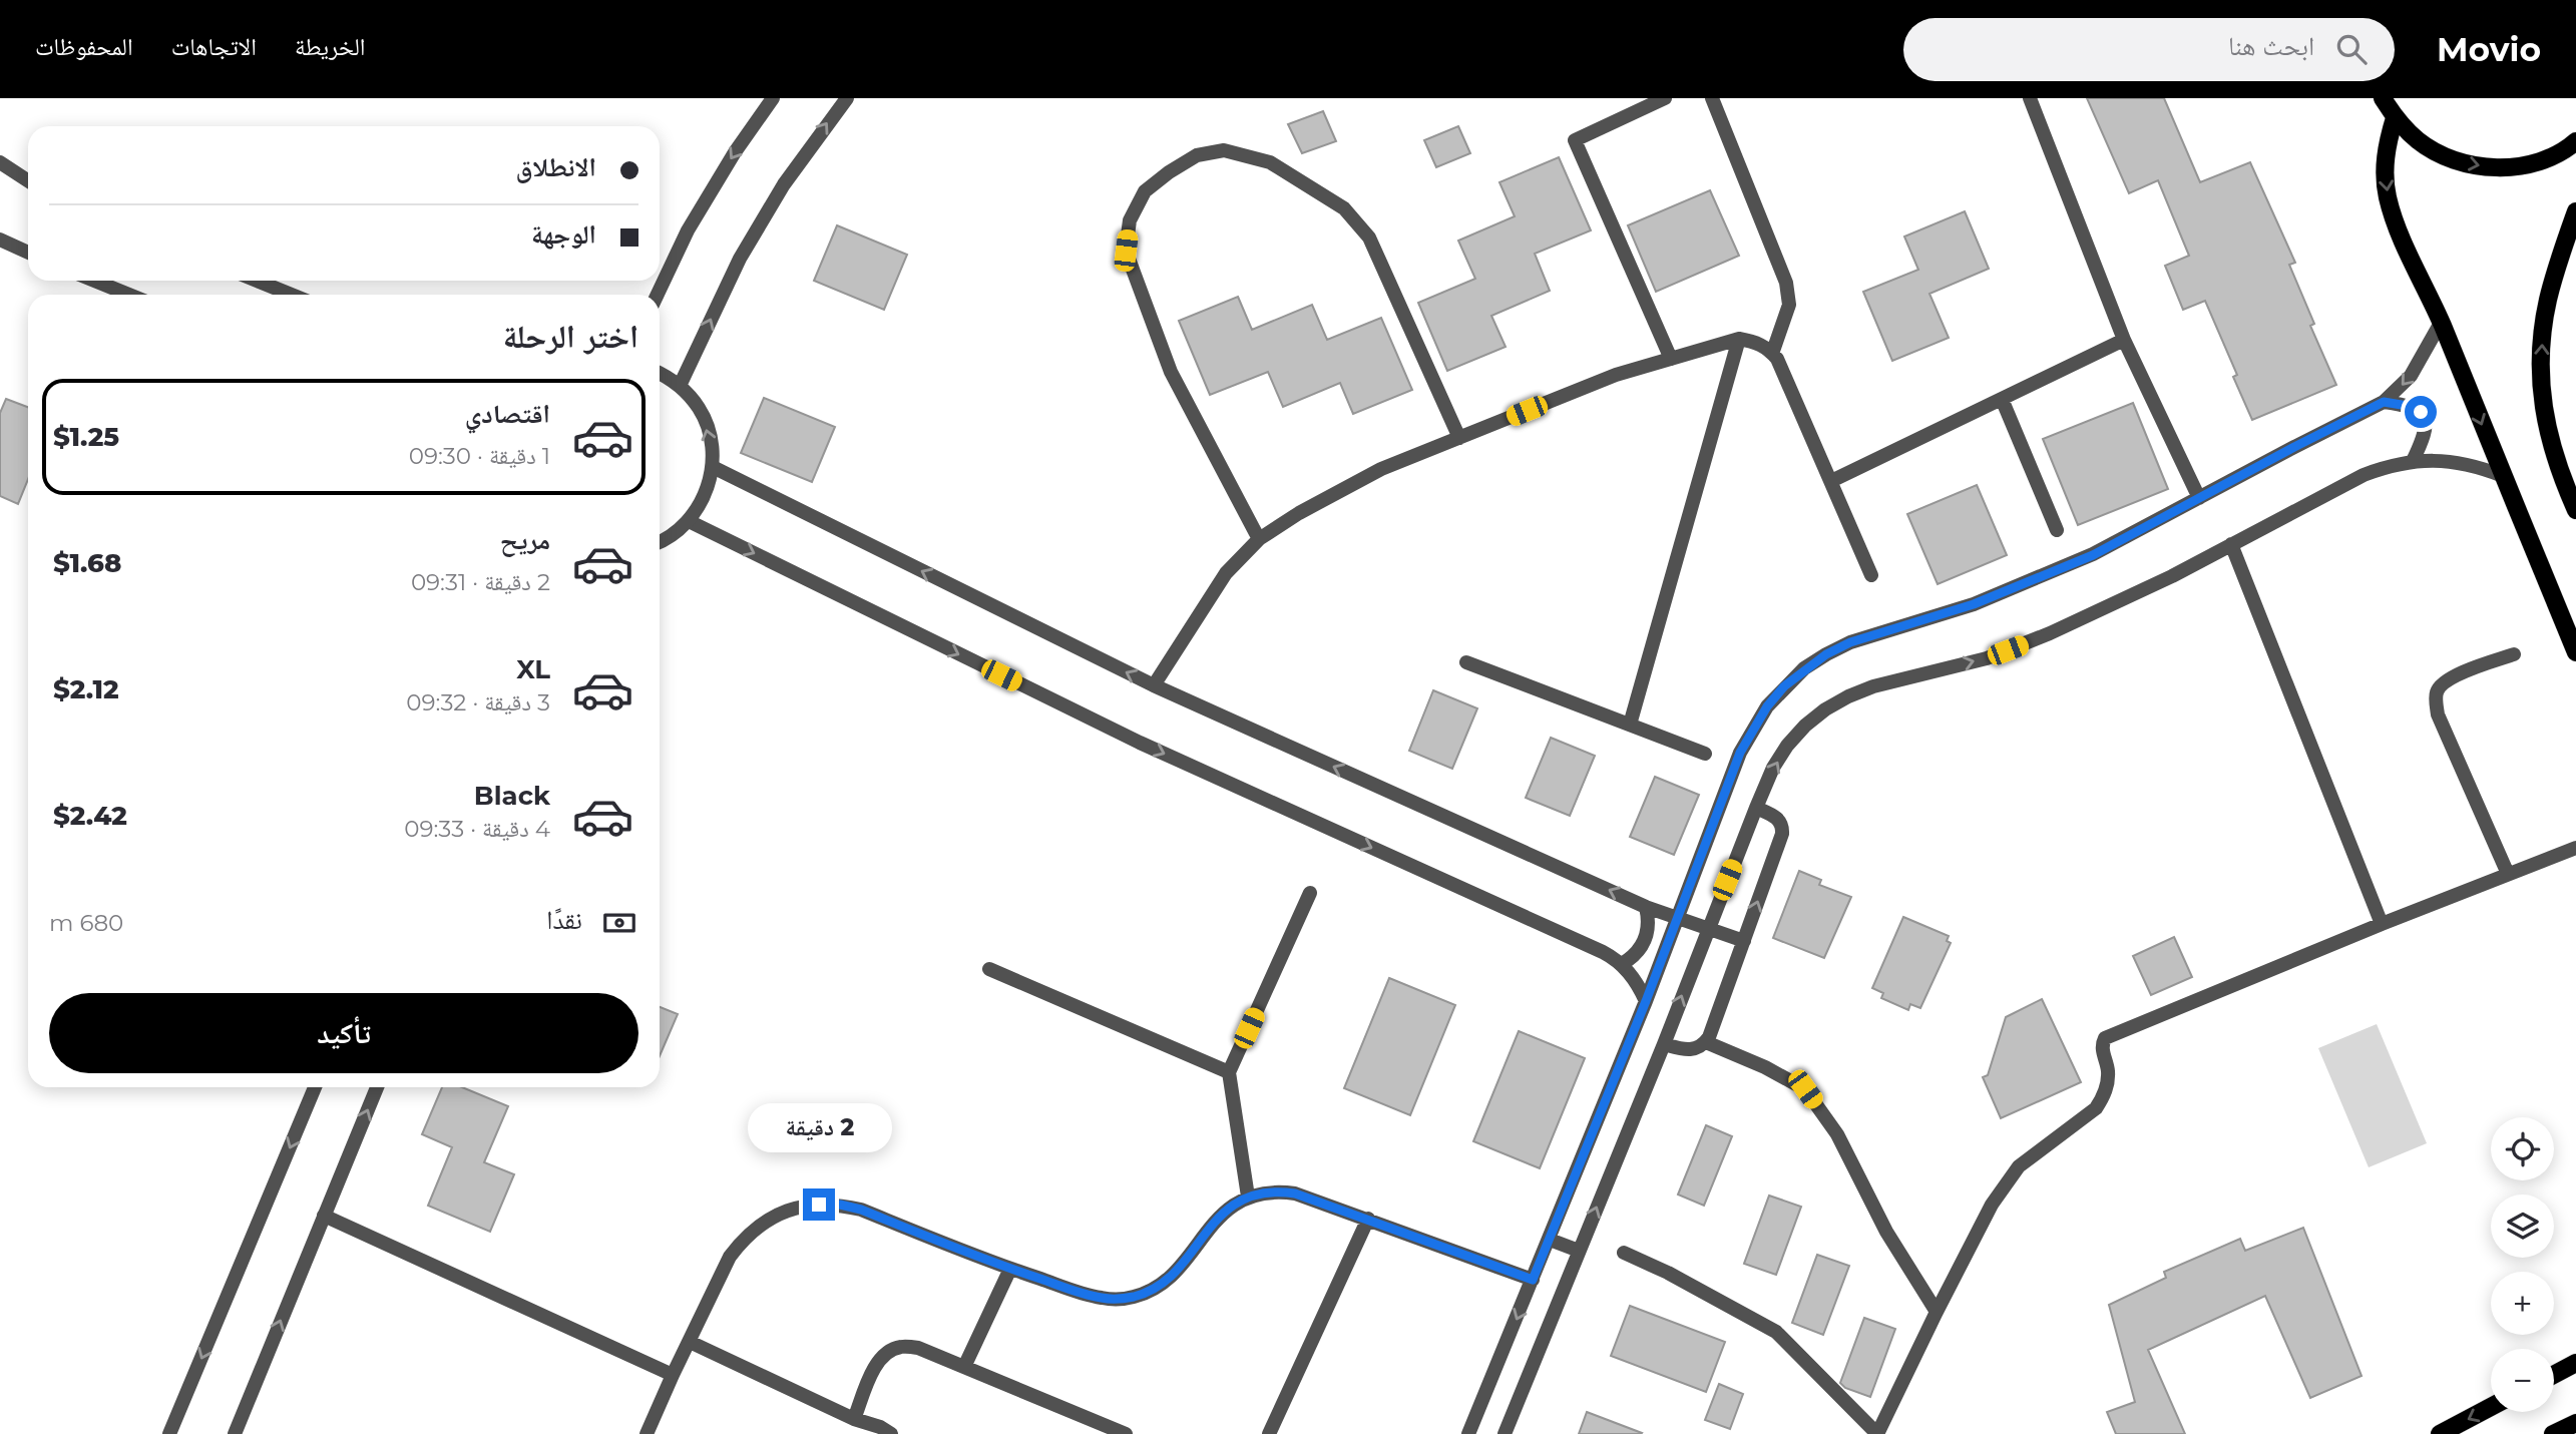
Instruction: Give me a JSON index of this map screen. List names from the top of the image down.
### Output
{
  "page": {
    "header": "Movio",
    "search": "ابحث هنا",
    "nav": ["الخريطة", "الاتجاهات", "المحفوظات"],
    "banner": ["الانطلاق", "الوجهة"],
    "heading": "اختر الرحلة",
    "list": [
      {
        "name": "اقتصادي",
        "note": "1 دقيقة · 09:30",
        "value": "$1.25"
      },
      {
        "name": "مريح",
        "note": "2 دقيقة · 09:31",
        "value": "$1.68"
      },
      {
        "name": "XL",
        "note": "3 دقيقة · 09:32",
        "value": "$2.12"
      },
      {
        "name": "Black",
        "note": "4 دقيقة · 09:33",
        "value": "$2.42"
      }
    ],
    "pay": ["نقدًا", "680 m"],
    "buttons": "تأكيد",
    "bubble": "2 دقيقة",
    "map_buttons": ["+", "−"]
  }
}
